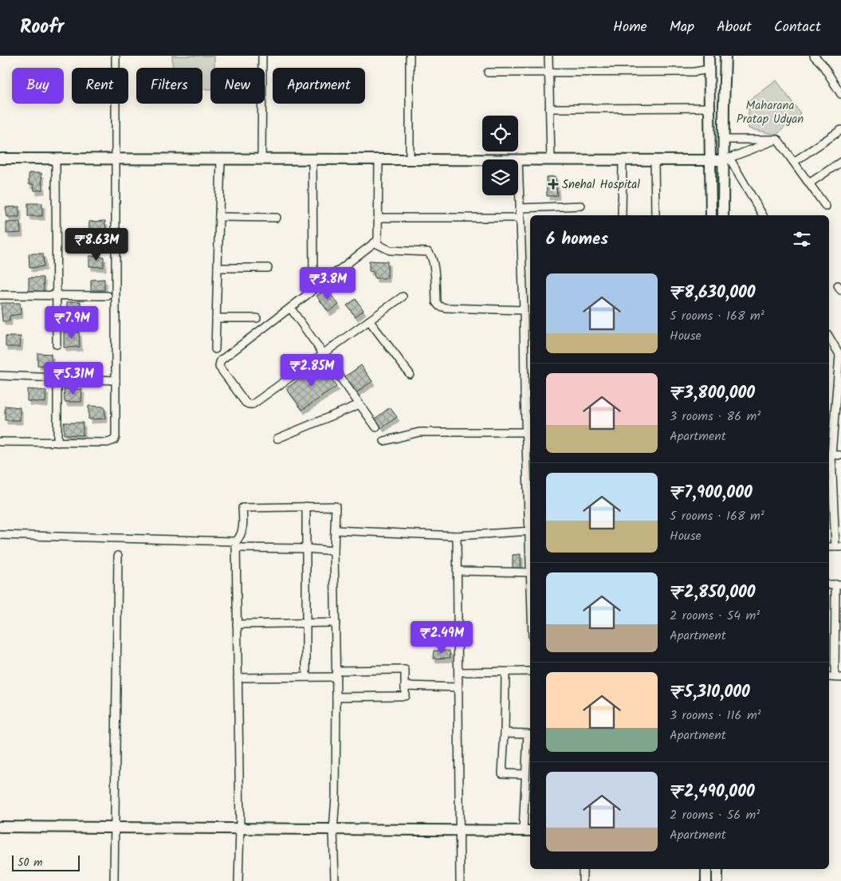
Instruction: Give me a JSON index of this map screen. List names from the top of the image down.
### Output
{
  "parks": ["Maharana Pratap Udyan"],
  "places": {
    "health": ["Snehal Hospital"]
  },
  "scale_bar": "50 m",
  "page": {
    "header": "Roofr",
    "nav": [
      "Home",
      "Map",
      "About",
      "Contact"
    ],
    "chip": [
      "Buy",
      "Rent",
      "Filters",
      "New",
      "Apartment"
    ],
    "heading": "6 homes",
    "price": [
      "₹8.63M",
      "₹3.8M",
      "₹7.9M",
      "₹2.85M",
      "₹5.31M",
      "₹2.49M"
    ],
    "list": [
      {
        "name": "₹8,630,000",
        "note": "5 rooms · 168 m² · House"
      },
      {
        "name": "₹3,800,000",
        "note": "3 rooms · 86 m² · Apartment"
      },
      {
        "name": "₹7,900,000",
        "note": "5 rooms · 168 m² · House"
      },
      {
        "name": "₹2,850,000",
        "note": "2 rooms · 54 m² · Apartment"
      },
      {
        "name": "₹5,310,000",
        "note": "3 rooms · 116 m² · Apartment"
      },
      {
        "name": "₹2,490,000",
        "note": "2 rooms · 56 m² · Apartment"
      }
    ],
    "scale": "50 m"
  }
}
